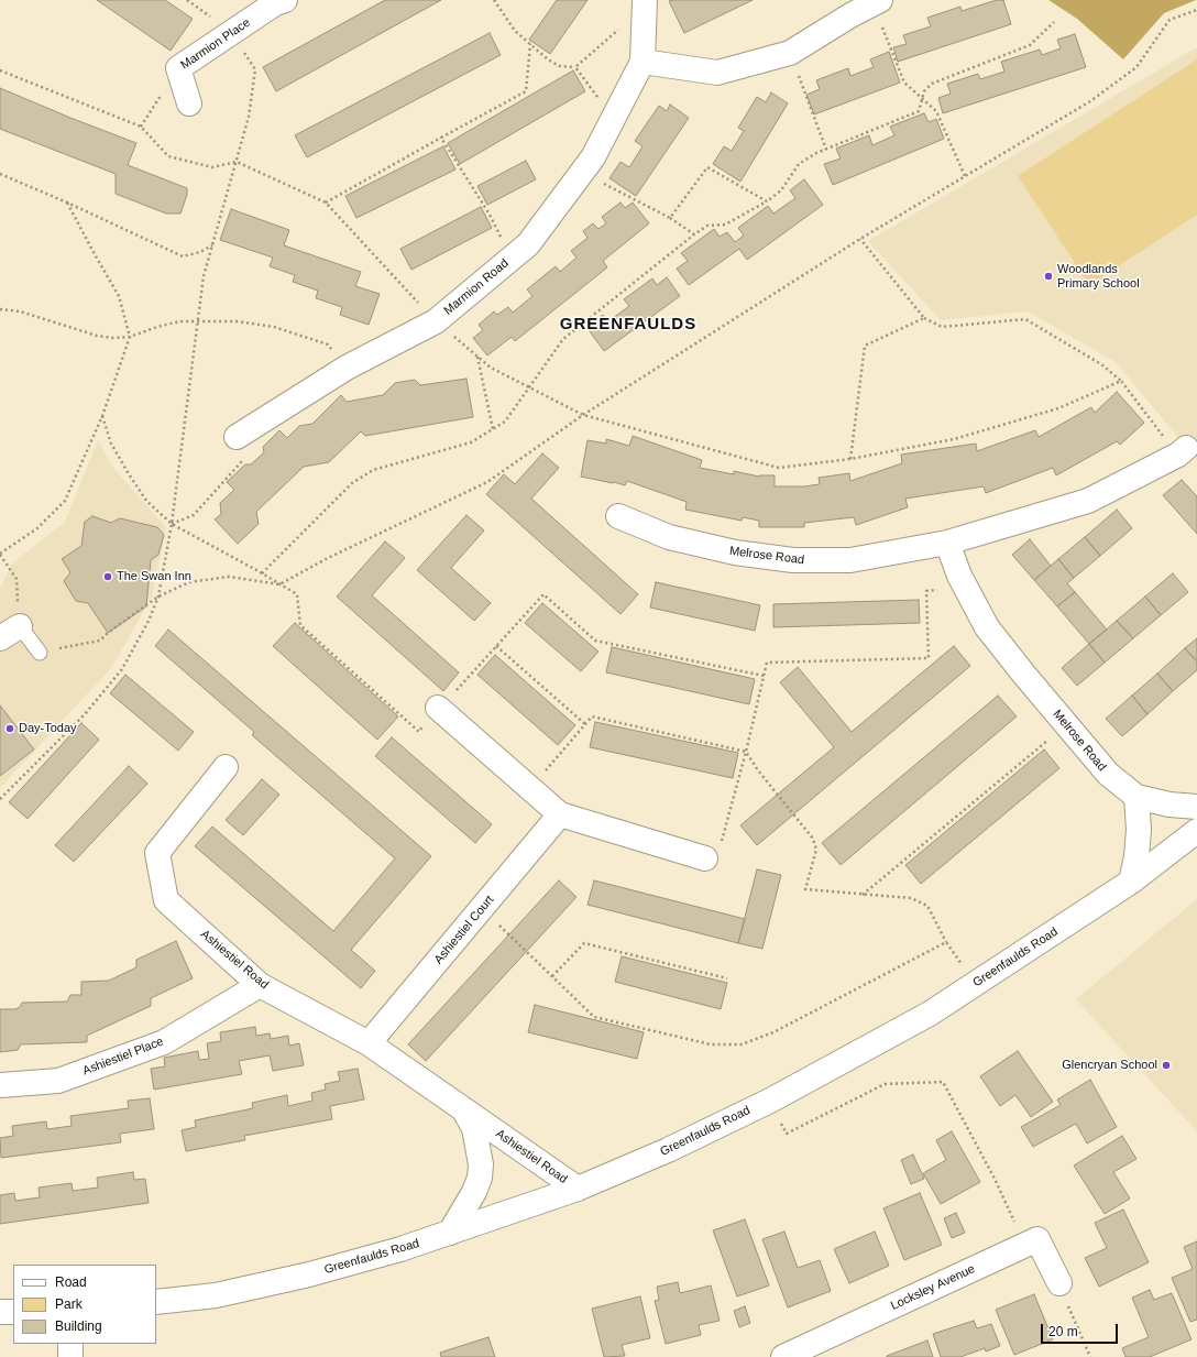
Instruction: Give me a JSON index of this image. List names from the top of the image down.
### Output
{
  "streets": {
    "street": [
      "Marmion Place",
      "Marmion Road",
      "Melrose Road",
      "Ashiestiel Court",
      "Greenfaulds Road",
      "Ashiestiel Road",
      "Ashiestiel Place",
      "Locksley Avenue"
    ]
  },
  "crossings": [
    ["Ashiestiel Court", "Ashiestiel Road"],
    ["Greenfaulds Road", "Ashiestiel Road"],
    ["Ashiestiel Road", "Ashiestiel Place"]
  ],
  "districts": ["GREENFAULDS"],
  "places": [
    "Woodlands Primary School",
    "The Swan Inn",
    "Day-Today",
    "Glencryan School"
  ],
  "legend": ["Road", "Park", "Building"],
  "scale_bar": "20 m"
}
